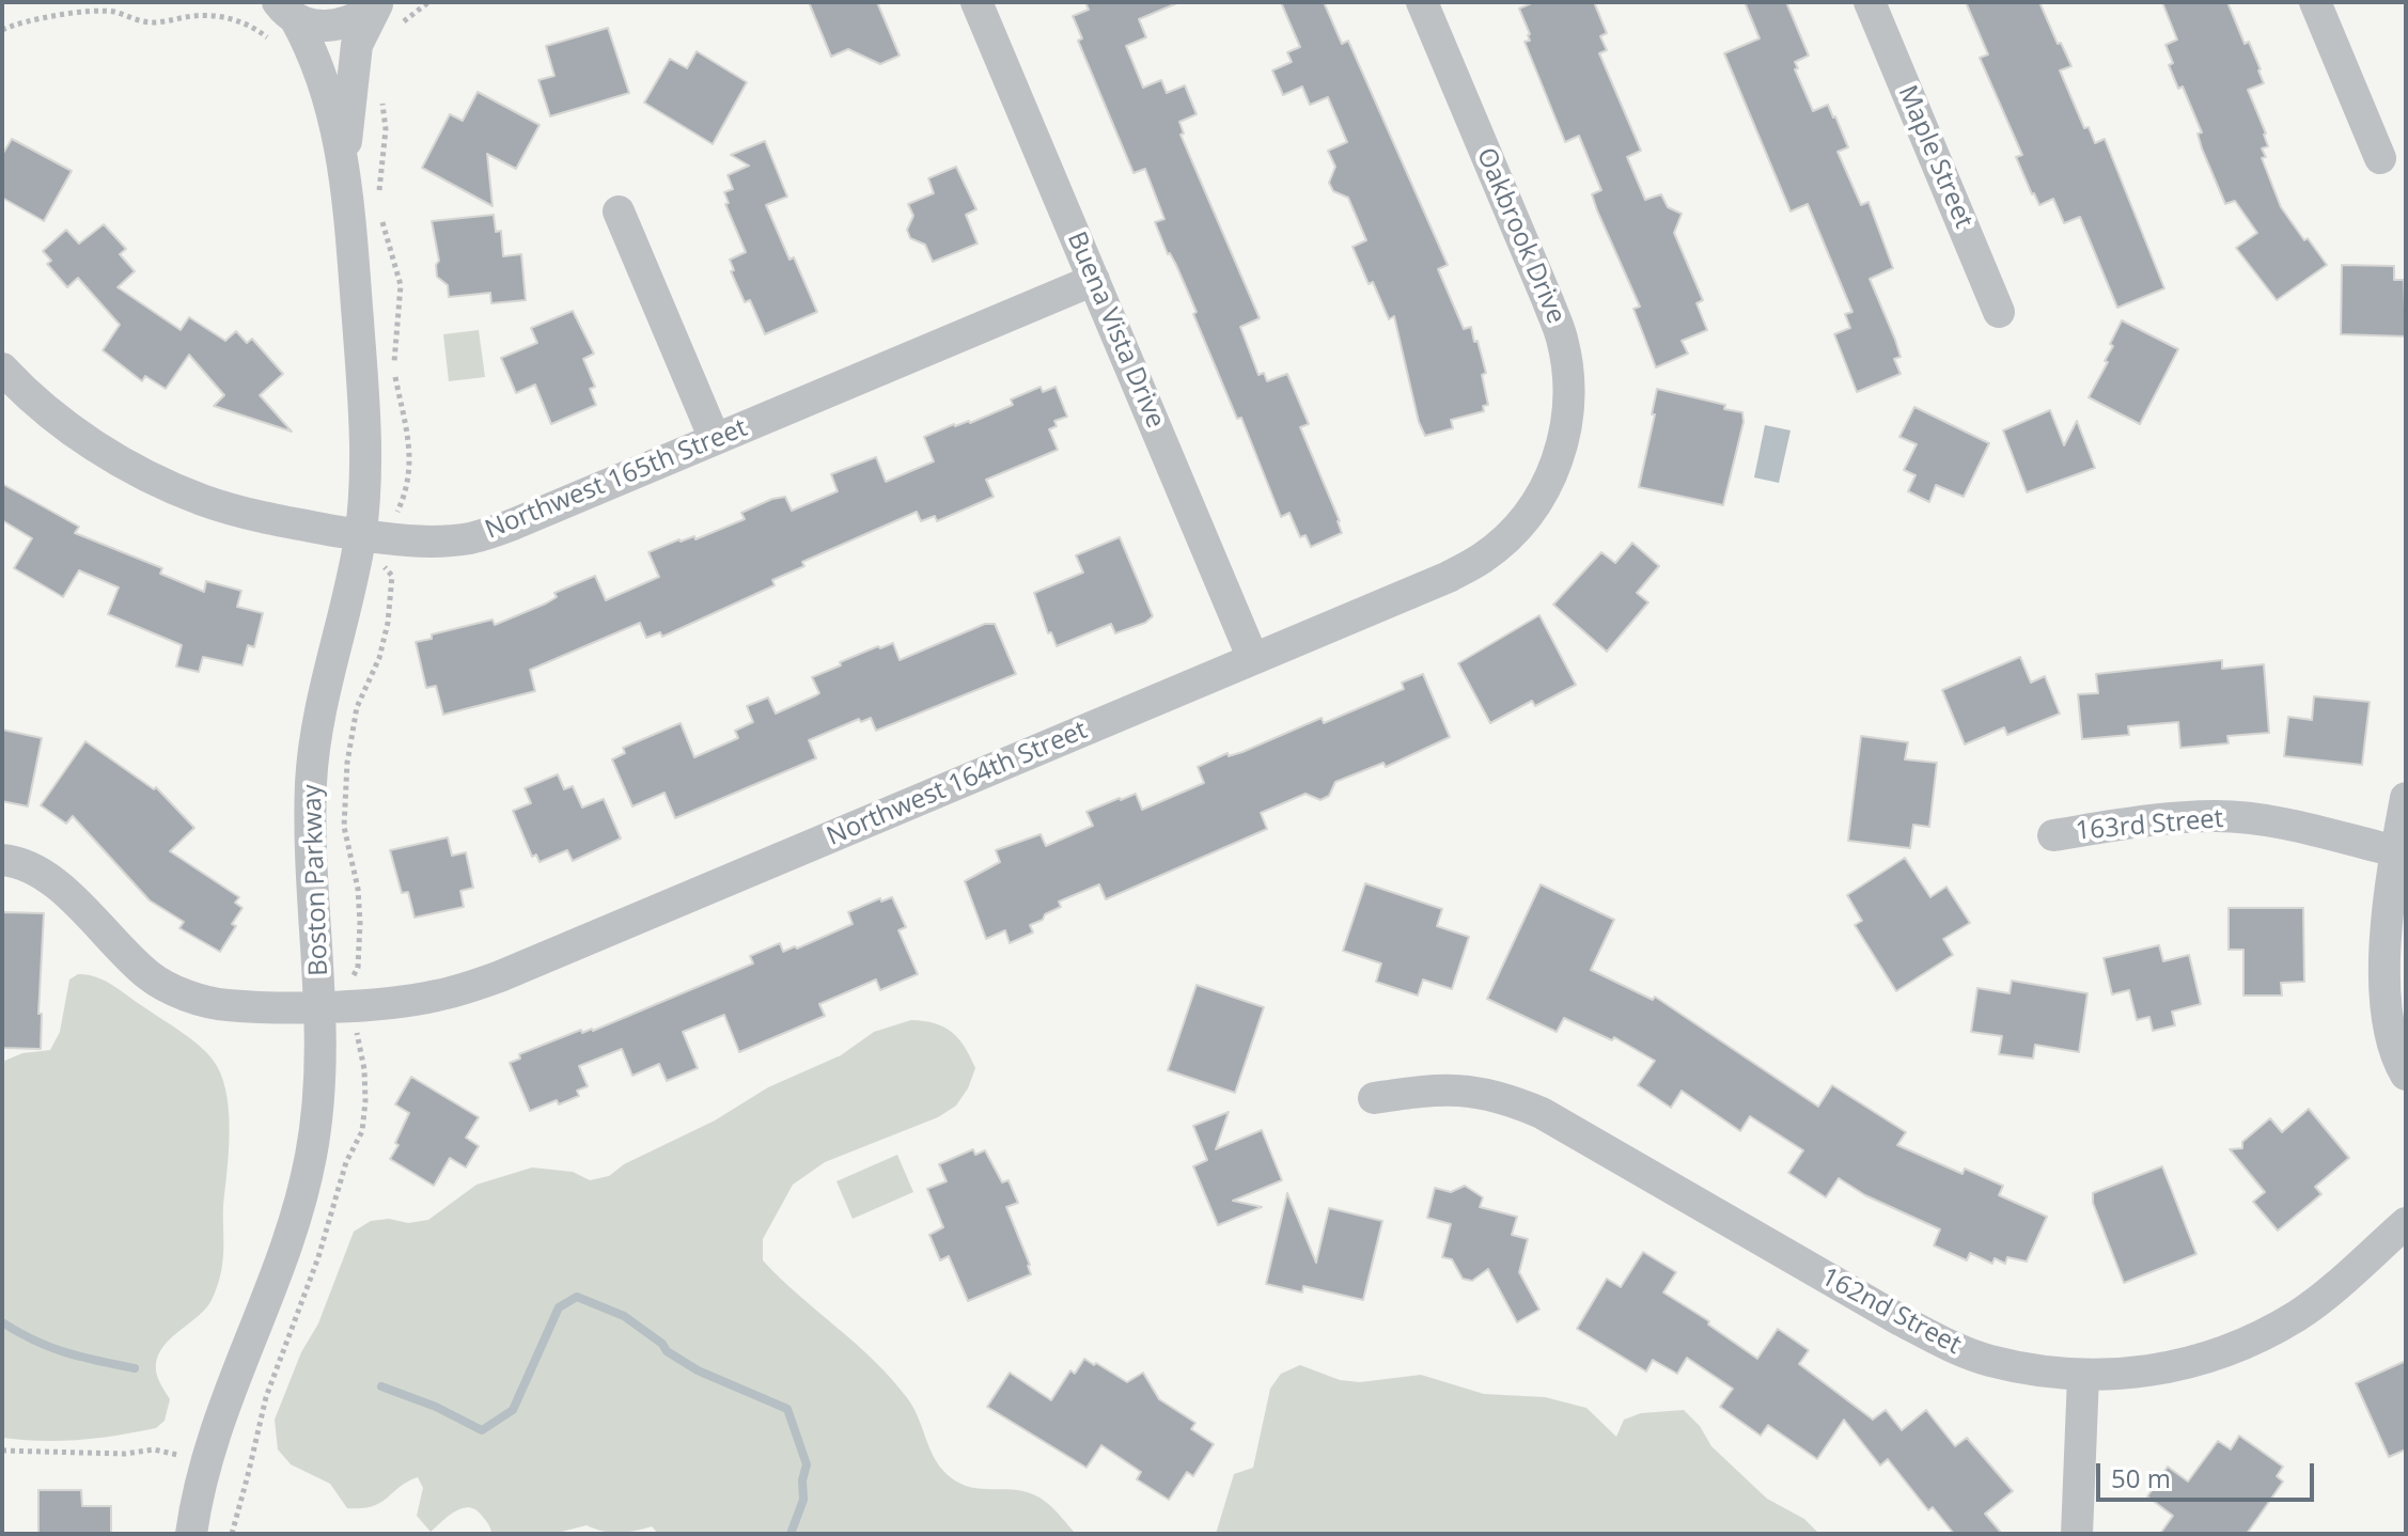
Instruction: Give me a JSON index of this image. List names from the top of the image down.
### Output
{
  "streets": {
    "street": [
      "Maple Street",
      "Oakbrook Drive",
      "Buena Vista Drive",
      "Northwest 165th Street",
      "Northwest 164th Street",
      "163rd Street",
      "Boston Parkway",
      "162nd Street"
    ]
  },
  "crossings": [
    ["Oakbrook Drive", "Northwest 164th Street"],
    ["Buena Vista Drive", "Northwest 165th Street"],
    ["Buena Vista Drive", "Northwest 164th Street"],
    ["Northwest 165th Street", "Boston Parkway"],
    ["Northwest 164th Street", "Boston Parkway"]
  ],
  "scale_bar": "50 m"
}
